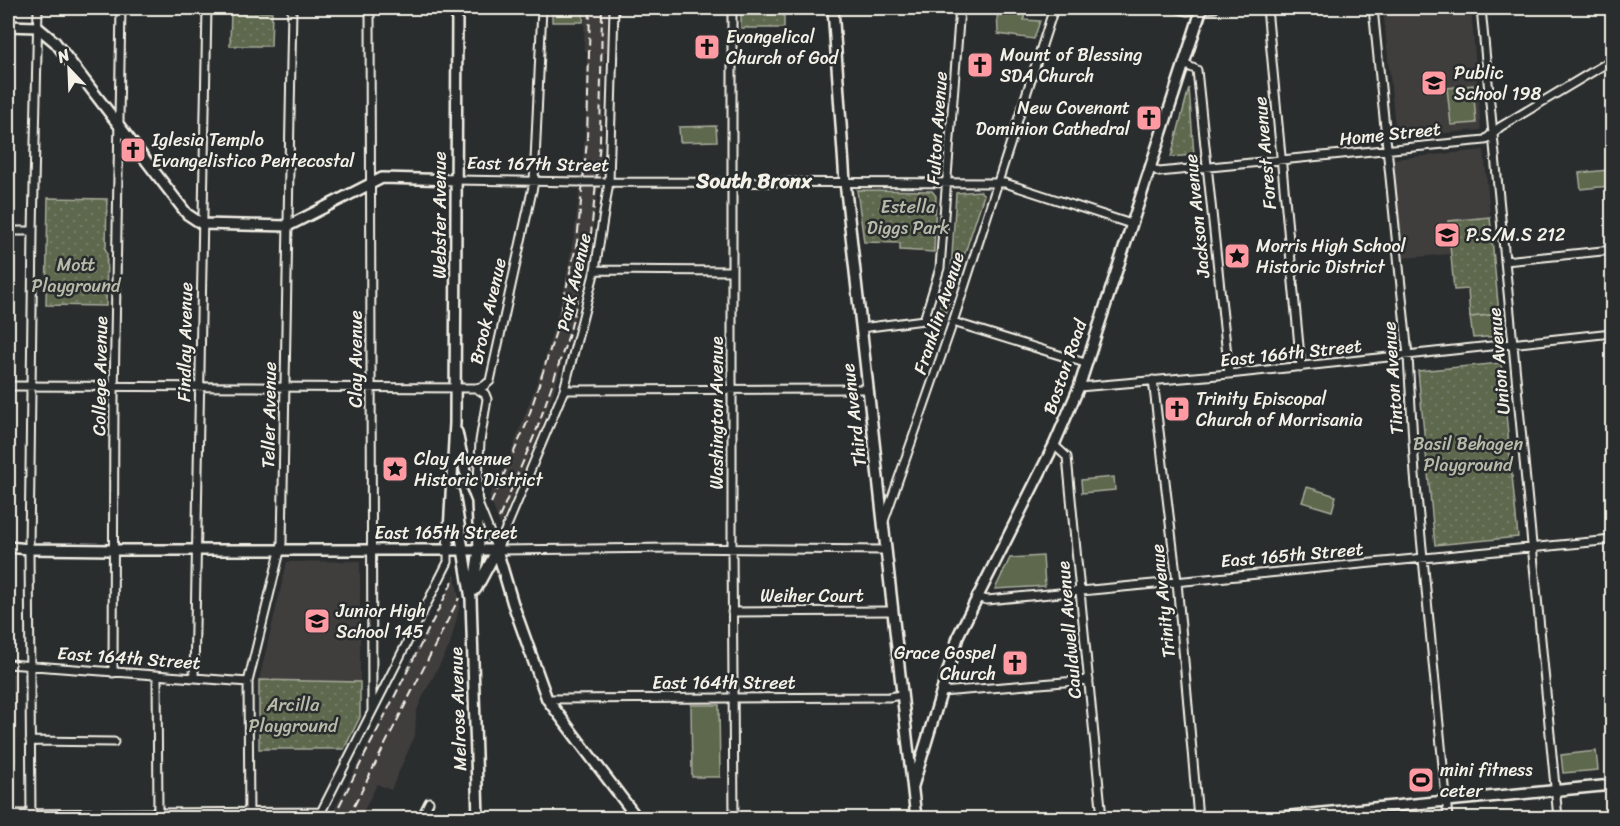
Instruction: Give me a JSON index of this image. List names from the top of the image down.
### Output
{
  "streets": {
    "main road": [
      "East 167th Street",
      "Webster Avenue",
      "Brook Avenue",
      "Boston Road",
      "Third Avenue",
      "East 165th Street",
      "Melrose Avenue"
    ],
    "street": [
      "Fulton Avenue",
      "Home Street",
      "Forest Avenue",
      "Jackson Avenue",
      "Park Avenue",
      "Franklin Avenue",
      "Findlay Avenue",
      "East 166th Street",
      "Clay Avenue",
      "Union Avenue",
      "College Avenue",
      "Tinton Avenue",
      "Washington Avenue",
      "Teller Avenue",
      "Weiher Court",
      "Trinity Avenue",
      "Cauldwell Avenue",
      "East 164th Street"
    ]
  },
  "crossings": [
    ["Fulton Avenue", "East 167th Street"],
    ["Fulton Avenue", "Third Avenue"],
    ["Home Street", "Forest Avenue"],
    ["Home Street", "Jackson Avenue"],
    ["Home Street", "Union Avenue"],
    ["Home Street", "Boston Road"],
    ["Home Street", "Tinton Avenue"],
    ["Forest Avenue", "East 166th Street"],
    ["East 167th Street", "Webster Avenue"],
    ["East 167th Street", "Park Avenue"],
    ["East 167th Street", "Brook Avenue"],
    ["East 167th Street", "Franklin Avenue"],
    ["East 167th Street", "Findlay Avenue"],
    ["East 167th Street", "Clay Avenue"],
    ["East 167th Street", "Boston Road"],
    ["East 167th Street", "Washington Avenue"],
    ["East 167th Street", "Teller Avenue"],
    ["East 167th Street", "Third Avenue"],
    ["Webster Avenue", "Brook Avenue"],
    ["Webster Avenue", "East 165th Street"],
    ["Webster Avenue", "Melrose Avenue"],
    ["Jackson Avenue", "East 166th Street"],
    ["Jackson Avenue", "Boston Road"],
    ["Park Avenue", "Brook Avenue"],
    ["Park Avenue", "East 165th Street"],
    ["Brook Avenue", "East 165th Street"],
    ["Brook Avenue", "East 164th Street"],
    ["Franklin Avenue", "Third Avenue"],
    ["Findlay Avenue", "East 165th Street"],
    ["Findlay Avenue", "East 164th Street"],
    ["East 166th Street", "Union Avenue"],
    ["East 166th Street", "Boston Road"],
    ["East 166th Street", "Tinton Avenue"],
    ["East 166th Street", "Trinity Avenue"],
    ["Clay Avenue", "East 165th Street"],
    ["Union Avenue", "East 165th Street"],
    ["Boston Road", "Third Avenue"],
    ["Boston Road", "East 165th Street"],
    ["Boston Road", "Cauldwell Avenue"],
    ["College Avenue", "East 165th Street"],
    ["College Avenue", "East 164th Street"],
    ["Tinton Avenue", "East 165th Street"],
    ["Washington Avenue", "East 165th Street"],
    ["Washington Avenue", "Weiher Court"],
    ["Washington Avenue", "East 164th Street"],
    ["Teller Avenue", "East 165th Street"],
    ["Teller Avenue", "East 164th Street"],
    ["Third Avenue", "East 165th Street"],
    ["Third Avenue", "Weiher Court"],
    ["Third Avenue", "East 164th Street"],
    ["East 165th Street", "Trinity Avenue"],
    ["East 165th Street", "Cauldwell Avenue"],
    ["East 165th Street", "Melrose Avenue"]
  ],
  "districts": ["South Bronx"],
  "parks": [
    "Estella Diggs Park",
    "Mott Playground",
    "Basil Behagen Playground",
    "Arcilla Playground"
  ],
  "places": {
    "church": [
      "Evangelical Church of God",
      "Mount of Blessing SDA Church",
      "New Covenant Dominion Cathedral",
      "Iglesia Templo Evangelistico Pentecostal",
      "Trinity Episcopal Church of Morrisania",
      "Grace Gospel Church"
    ],
    "school or university": ["Public School 198", "P.S/M.S 212", "Junior High School 145"],
    "place": ["Morris High School Historic District", "Clay Avenue Historic District"],
    "sports": ["mini fitness ceter"]
  },
  "north": "top left"
}
